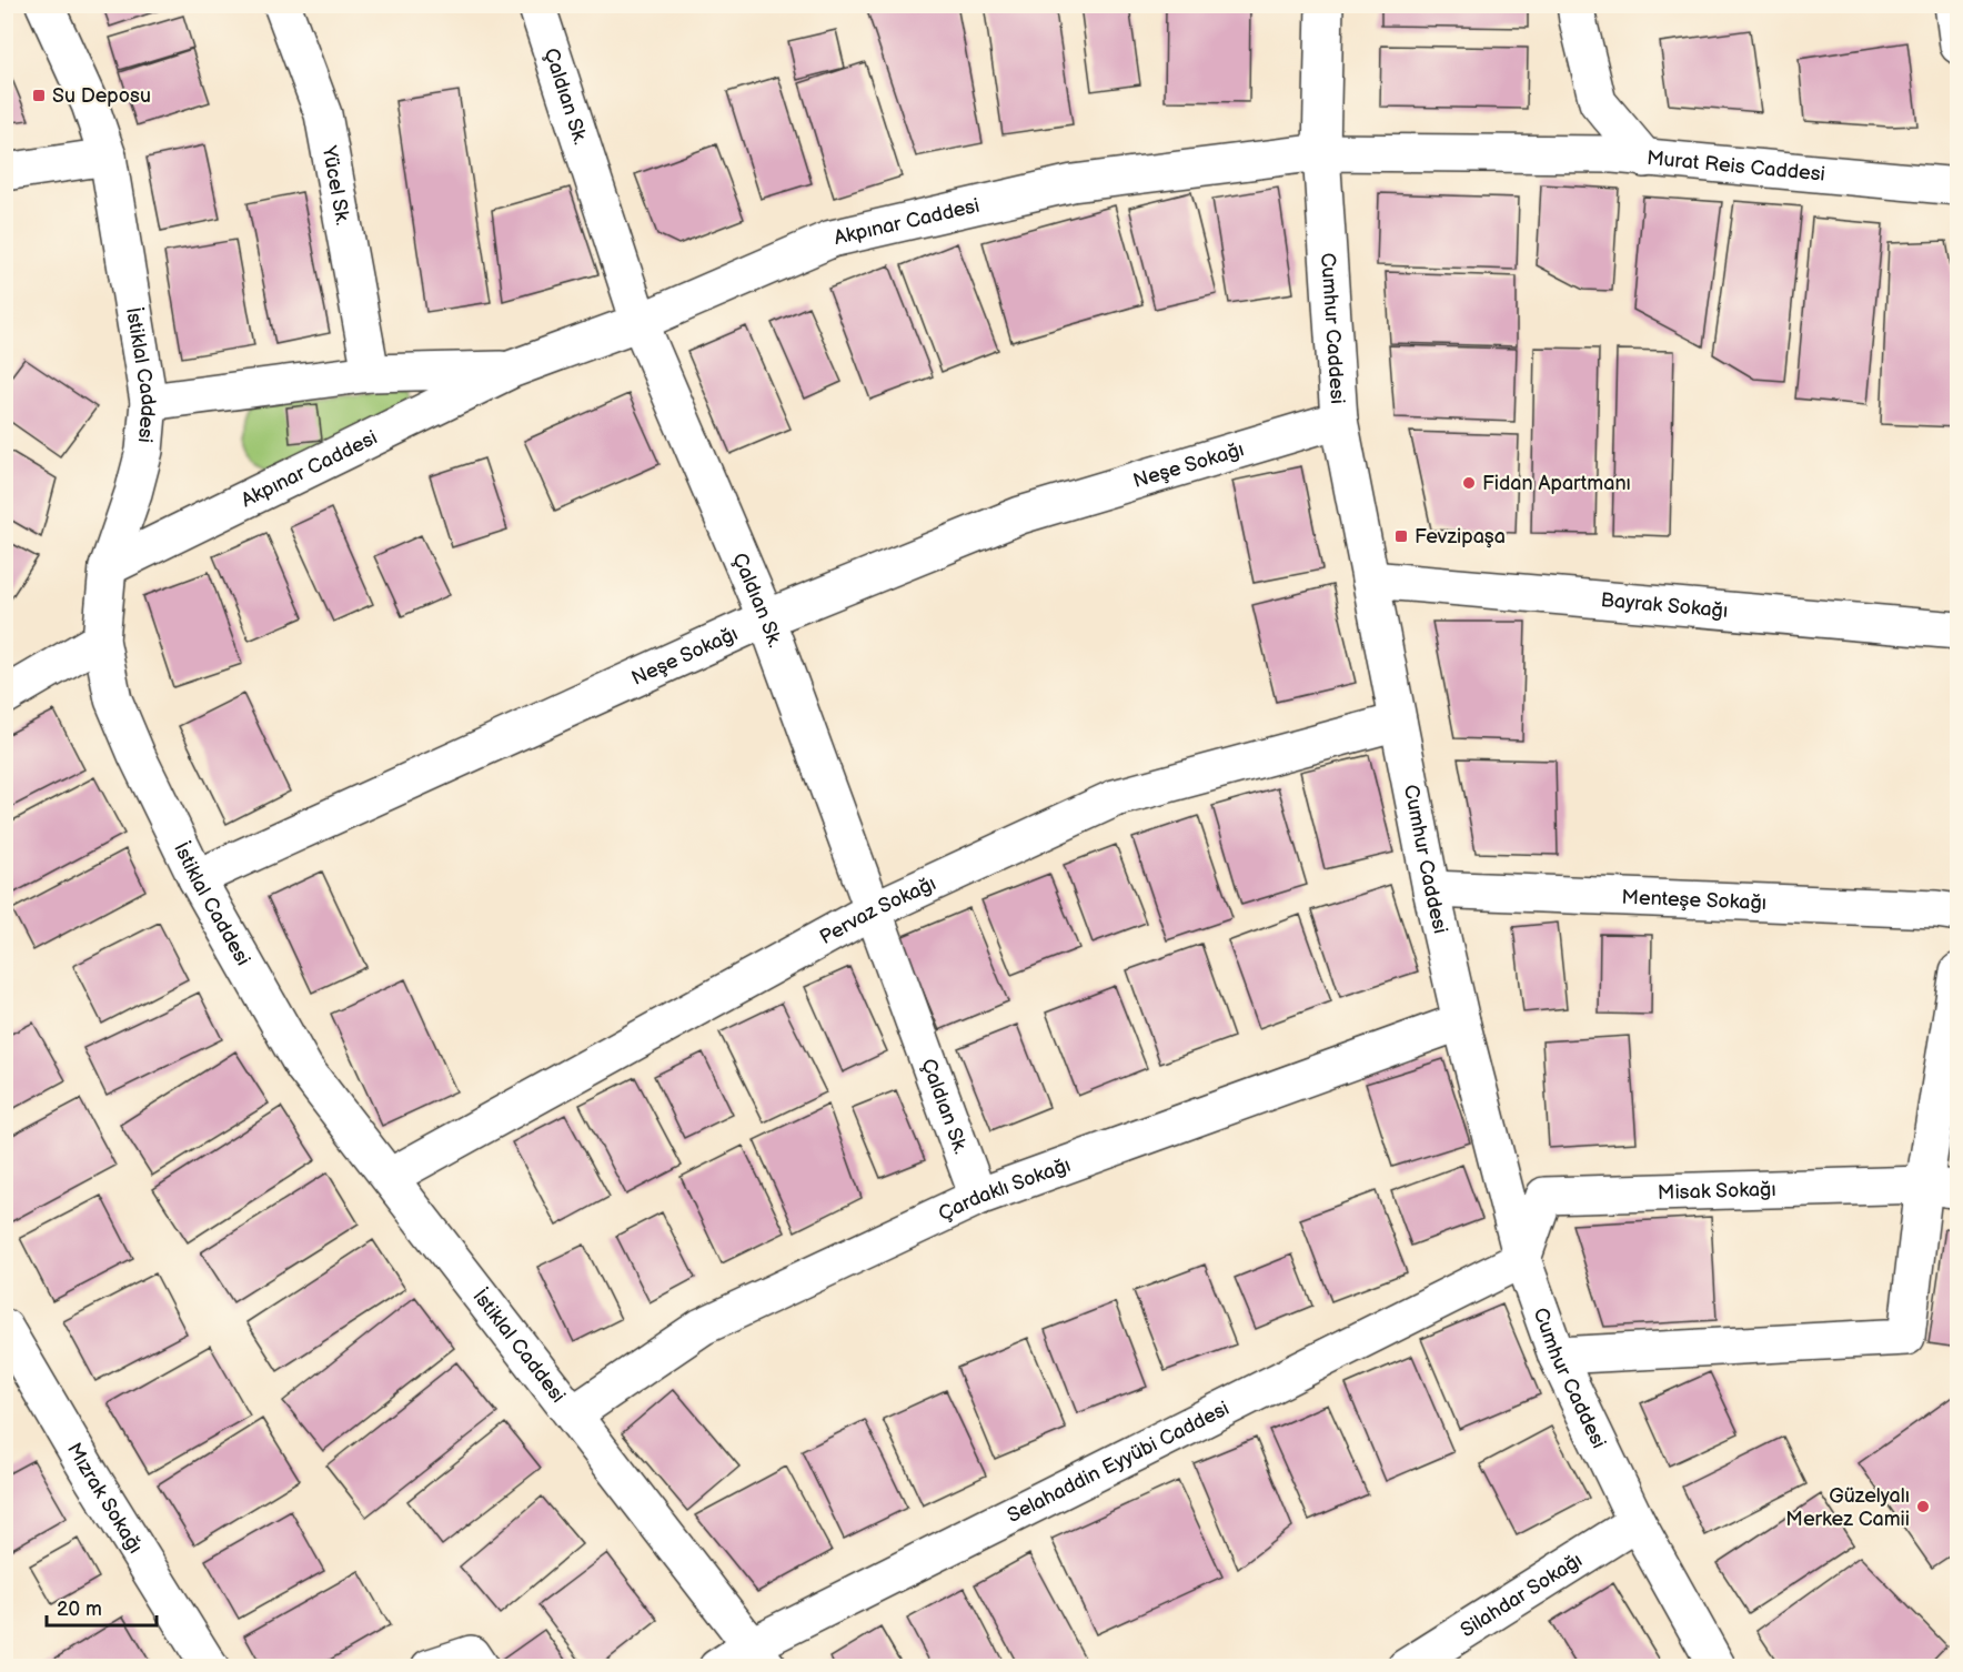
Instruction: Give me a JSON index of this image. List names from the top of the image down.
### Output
{
  "streets": {
    "street": [
      "Çaldıan Sk.",
      "Murat Reis Caddesi",
      "Yücel Sk.",
      "Akpınar Caddesi",
      "Cumhur Caddesi",
      "İstiklal Caddesi",
      "Neşe Sokağı",
      "Bayrak Sokağı",
      "Menteşe Sokağı",
      "Pervaz Sokağı",
      "Çardaklı Sokağı",
      "Misak Sokağı",
      "Selahaddin Eyyübi Caddesi",
      "Mızrak Sokağı",
      "Silahdar Sokağı"
    ]
  },
  "crossings": [
    ["Çaldıan Sk.", "Akpınar Caddesi"],
    ["Çaldıan Sk.", "Neşe Sokağı"],
    ["Çaldıan Sk.", "Pervaz Sokağı"],
    ["Çaldıan Sk.", "Çardaklı Sokağı"],
    ["Murat Reis Caddesi", "Akpınar Caddesi"],
    ["Yücel Sk.", "Akpınar Caddesi"],
    ["Akpınar Caddesi", "Cumhur Caddesi"],
    ["Akpınar Caddesi", "İstiklal Caddesi"],
    ["Cumhur Caddesi", "Neşe Sokağı"],
    ["Cumhur Caddesi", "Bayrak Sokağı"],
    ["Cumhur Caddesi", "Menteşe Sokağı"],
    ["Cumhur Caddesi", "Pervaz Sokağı"],
    ["Cumhur Caddesi", "Çardaklı Sokağı"],
    ["Cumhur Caddesi", "Misak Sokağı"],
    ["Cumhur Caddesi", "Selahaddin Eyyübi Caddesi"],
    ["Cumhur Caddesi", "Silahdar Sokağı"],
    ["İstiklal Caddesi", "Neşe Sokağı"],
    ["İstiklal Caddesi", "Pervaz Sokağı"],
    ["İstiklal Caddesi", "Çardaklı Sokağı"],
    ["İstiklal Caddesi", "Selahaddin Eyyübi Caddesi"],
    ["Misak Sokağı", "Selahaddin Eyyübi Caddesi"]
  ],
  "places": {
    "transit": ["Su Deposu", "Fevzipaşa"],
    "other": ["Fidan Apartmanı", "Güzelyalı Merkez Camii"]
  },
  "scale_bar": "20 m"
}
